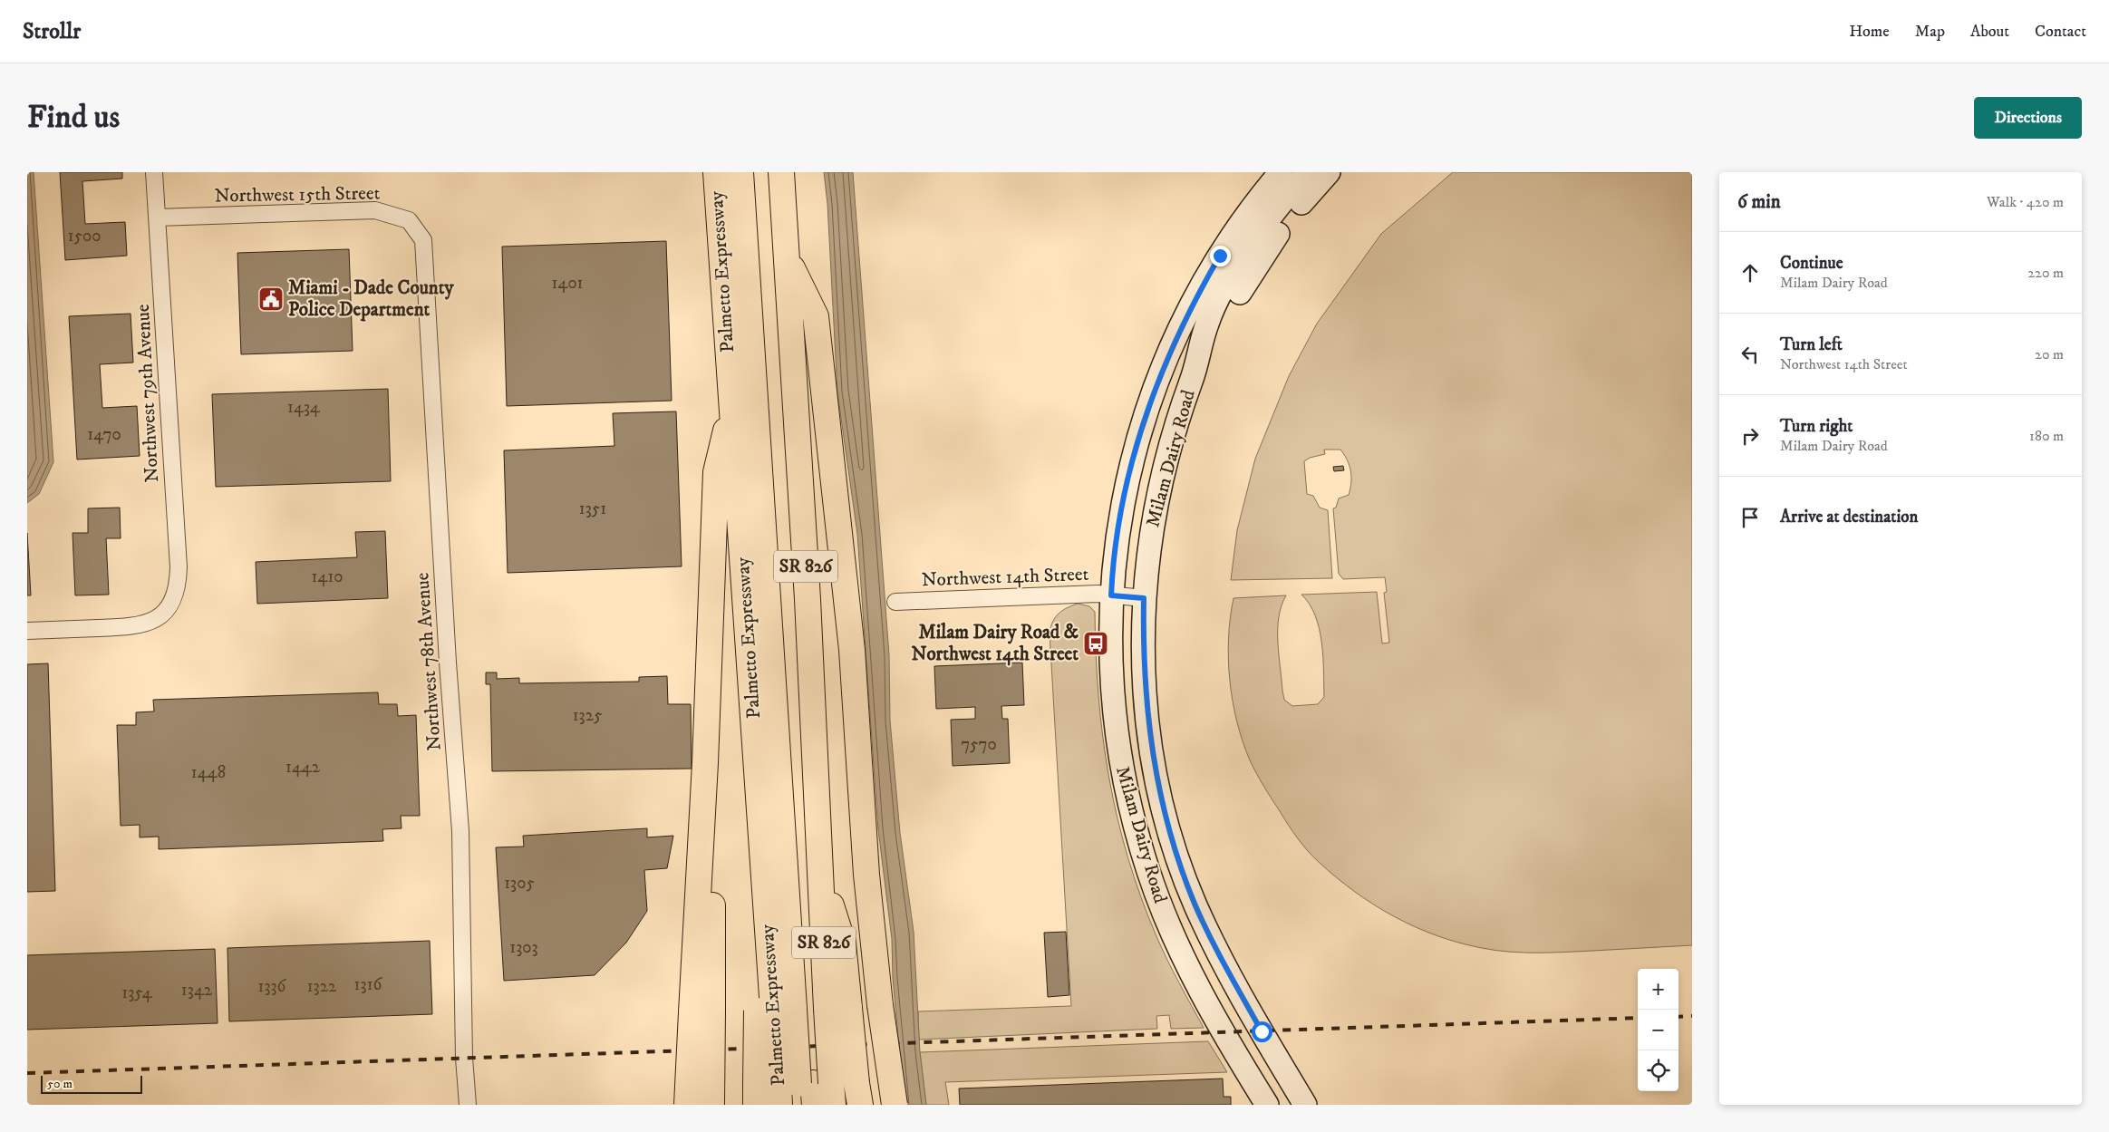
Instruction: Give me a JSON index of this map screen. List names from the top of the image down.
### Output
{
  "streets": {
    "highway": ["Palmetto Expressway", "SR 826"],
    "main road": ["Milam Dairy Road"],
    "street": [
      "Northwest 15th Street",
      "Northwest 79th Avenue",
      "Northwest 14th Street",
      "Northwest 78th Avenue"
    ]
  },
  "crossings": [
    ["Northwest 15th Street", "Northwest 79th Avenue"],
    ["Northwest 15th Street", "Northwest 78th Avenue"],
    ["Palmetto Expressway", "SR 826"],
    ["Milam Dairy Road", "Northwest 14th Street"]
  ],
  "places": {
    "public building": ["Miami - Dade County Police Department"],
    "bus stop": ["Milam Dairy Road & Northwest 14th Street"]
  },
  "house_numbers": [
    "1500",
    "1401",
    "1434",
    "1470",
    "1351",
    "1410",
    "1325",
    "7570",
    "1442",
    "1448",
    "1305",
    "1303",
    "1316",
    "1336",
    "1322",
    "1342",
    "1354"
  ],
  "scale_bar": "50 m",
  "page": {
    "header": "Strollr",
    "nav": [
      "Home",
      "Map",
      "About",
      "Contact"
    ],
    "buttons": "Directions",
    "title": "Find us",
    "heading": ["6 min", "Walk · 420 m"],
    "list": [
      ["Continue", "Milam Dairy Road", "220 m"],
      ["Turn left", "Northwest 14th Street", "20 m"],
      ["Turn right", "Milam Dairy Road", "180 m"],
      "Arrive at destination"
    ],
    "map_buttons": ["+", "−"],
    "scale": "50 m"
  }
}
